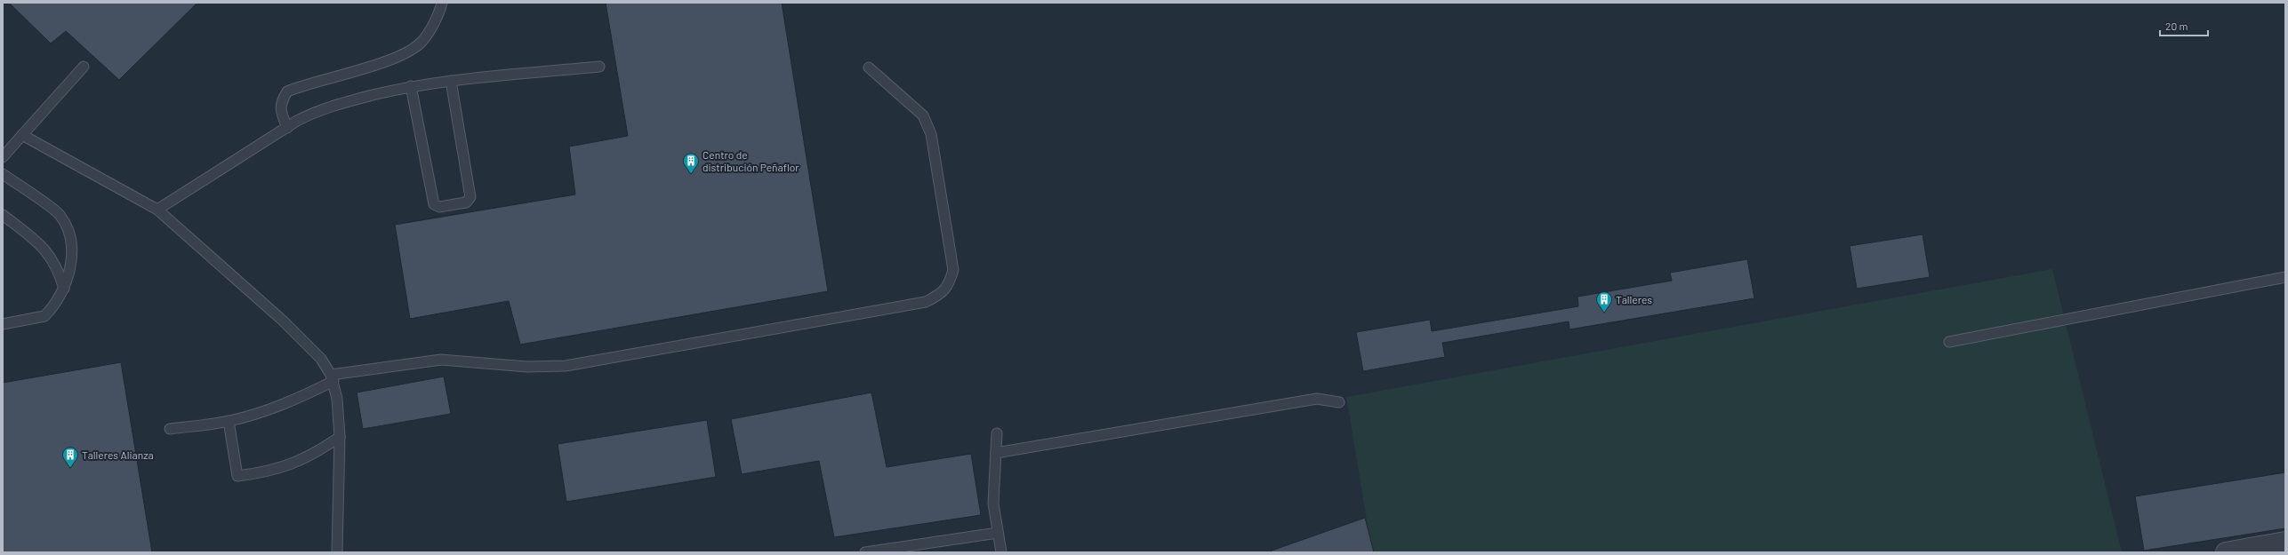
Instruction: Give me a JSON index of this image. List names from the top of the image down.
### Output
{
  "places": {
    "building": ["Centro de distribución Peñaflor", "Talleres", "Talleres Alianza"]
  },
  "scale_bar": "20 m"
}
